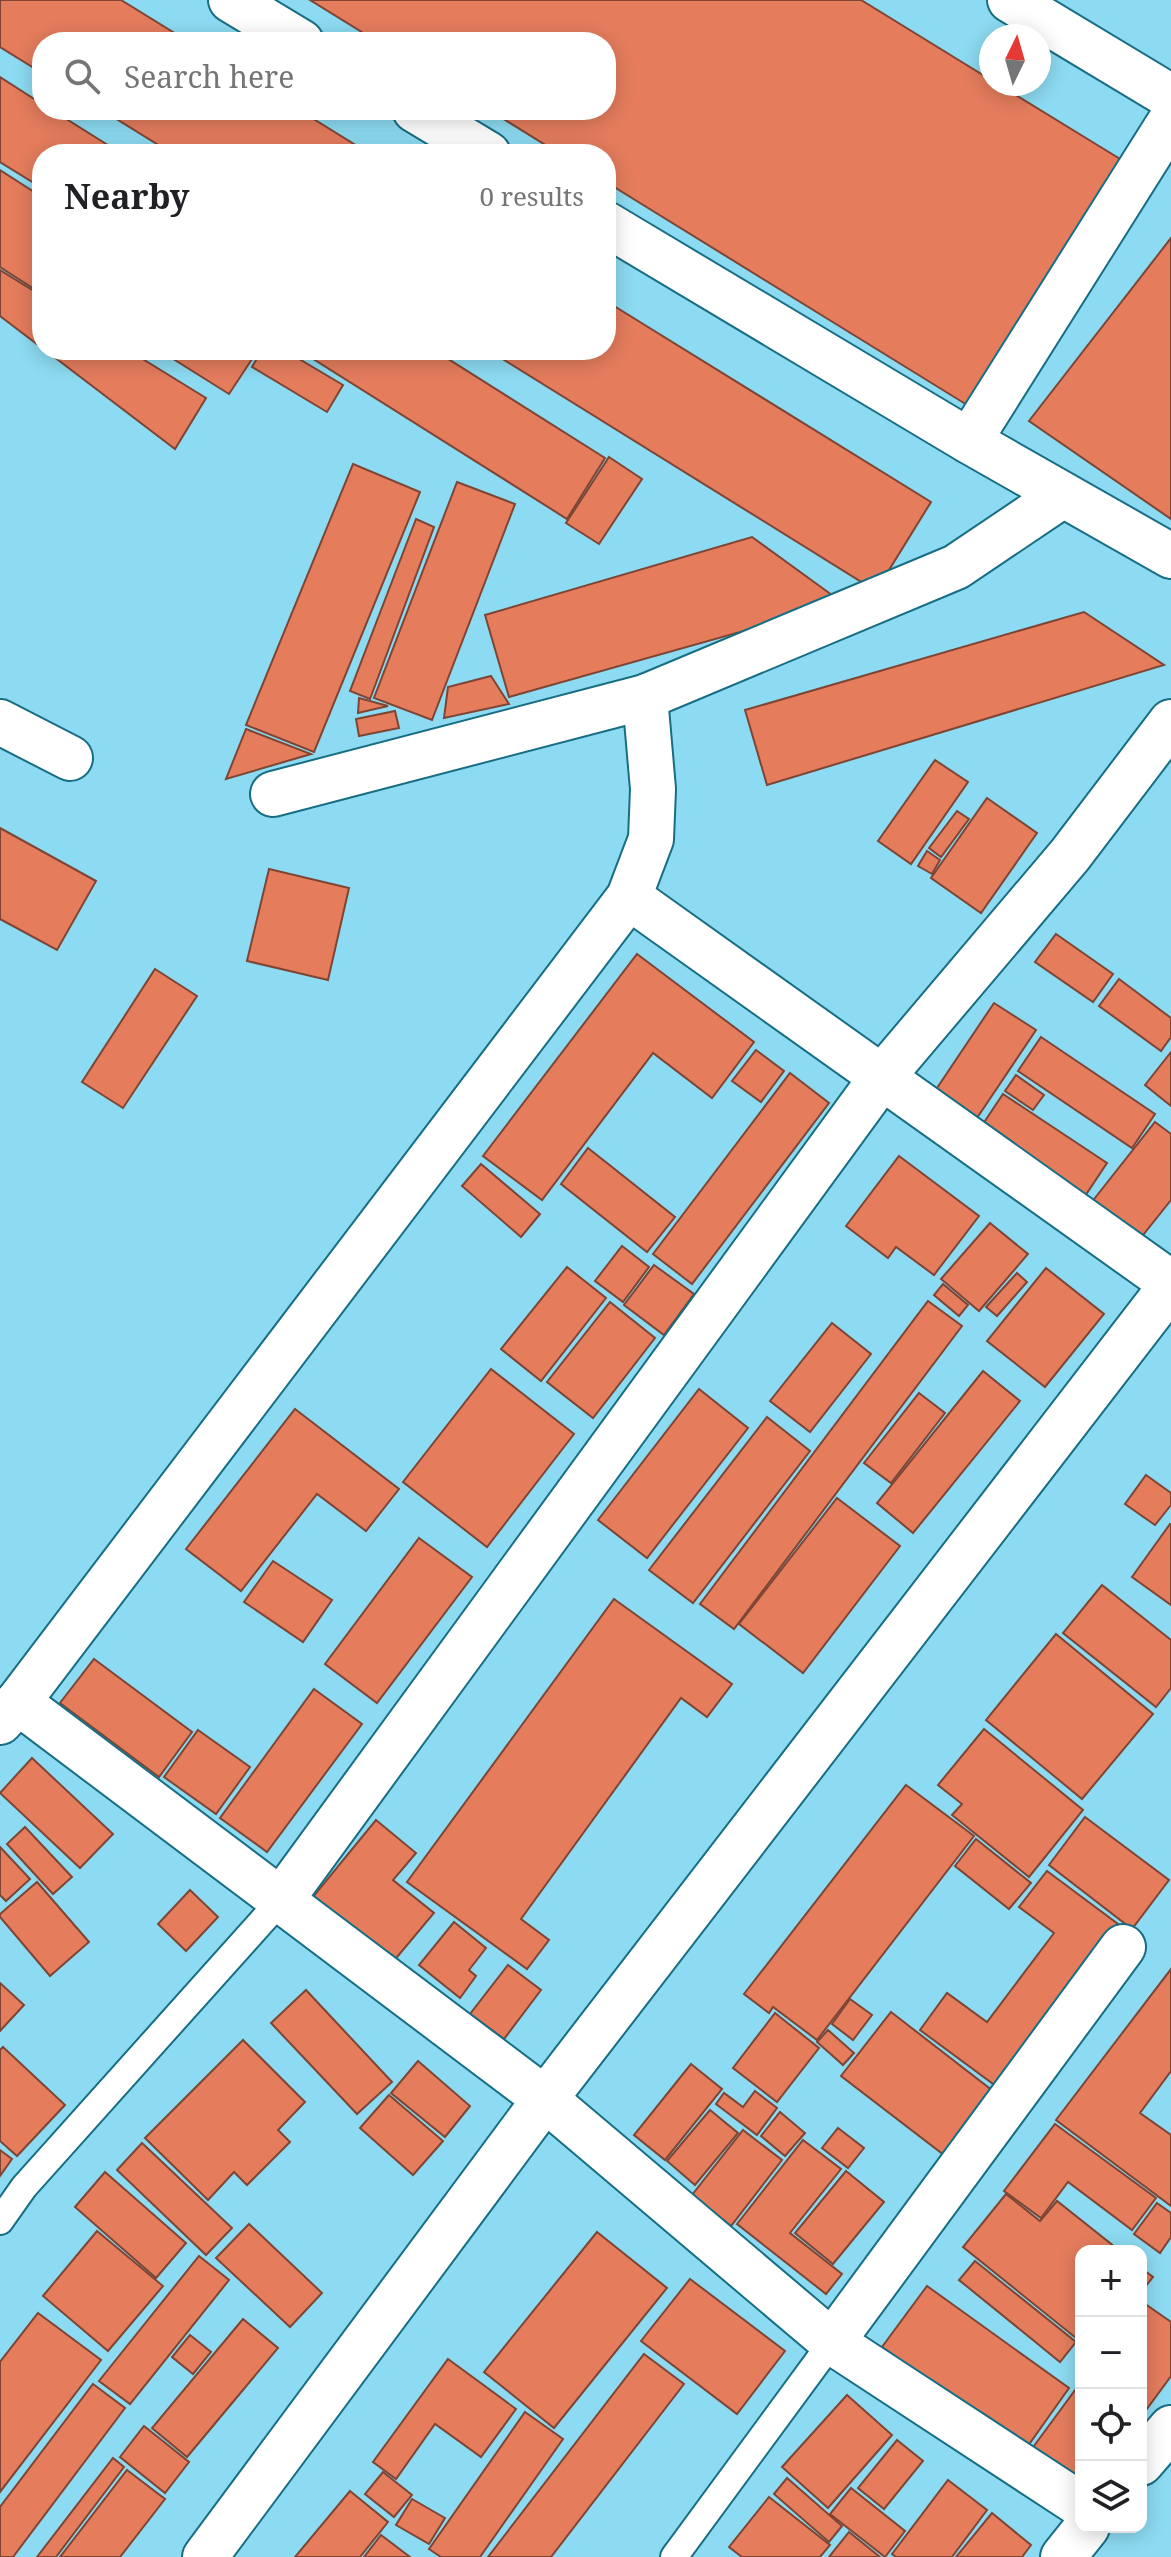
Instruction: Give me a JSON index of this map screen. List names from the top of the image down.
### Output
{
  "north": "top",
  "page": {
    "search": "Search here",
    "heading": ["Nearby", "0 results"],
    "map_buttons": ["+", "−"]
  }
}
